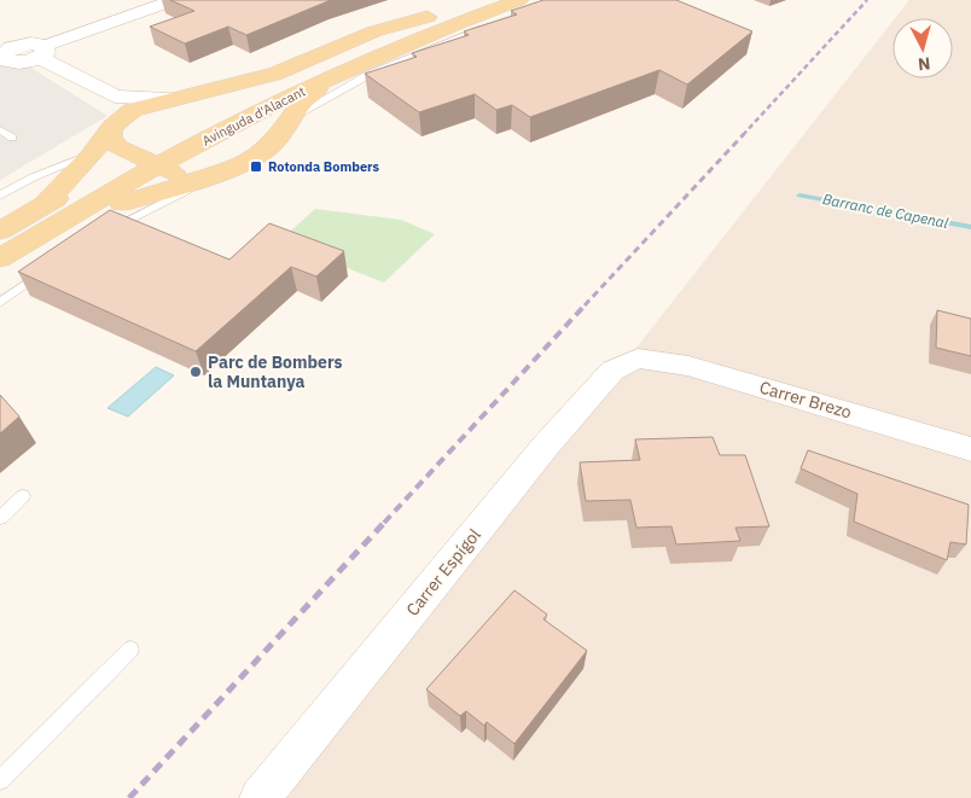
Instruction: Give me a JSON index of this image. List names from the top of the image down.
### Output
{
  "streets": {
    "main road": ["Avinguda d'Alacant"],
    "street": ["Carrer Brezo", "Carrer Espígol"]
  },
  "crossings": [
    ["Carrer Brezo", "Carrer Espígol"]
  ],
  "water": ["Barranc de Capenal"],
  "places": {
    "transit": ["Rotonda Bombers"],
    "other": ["Parc de Bombers la Muntanya"]
  },
  "north": "bottom"
}
